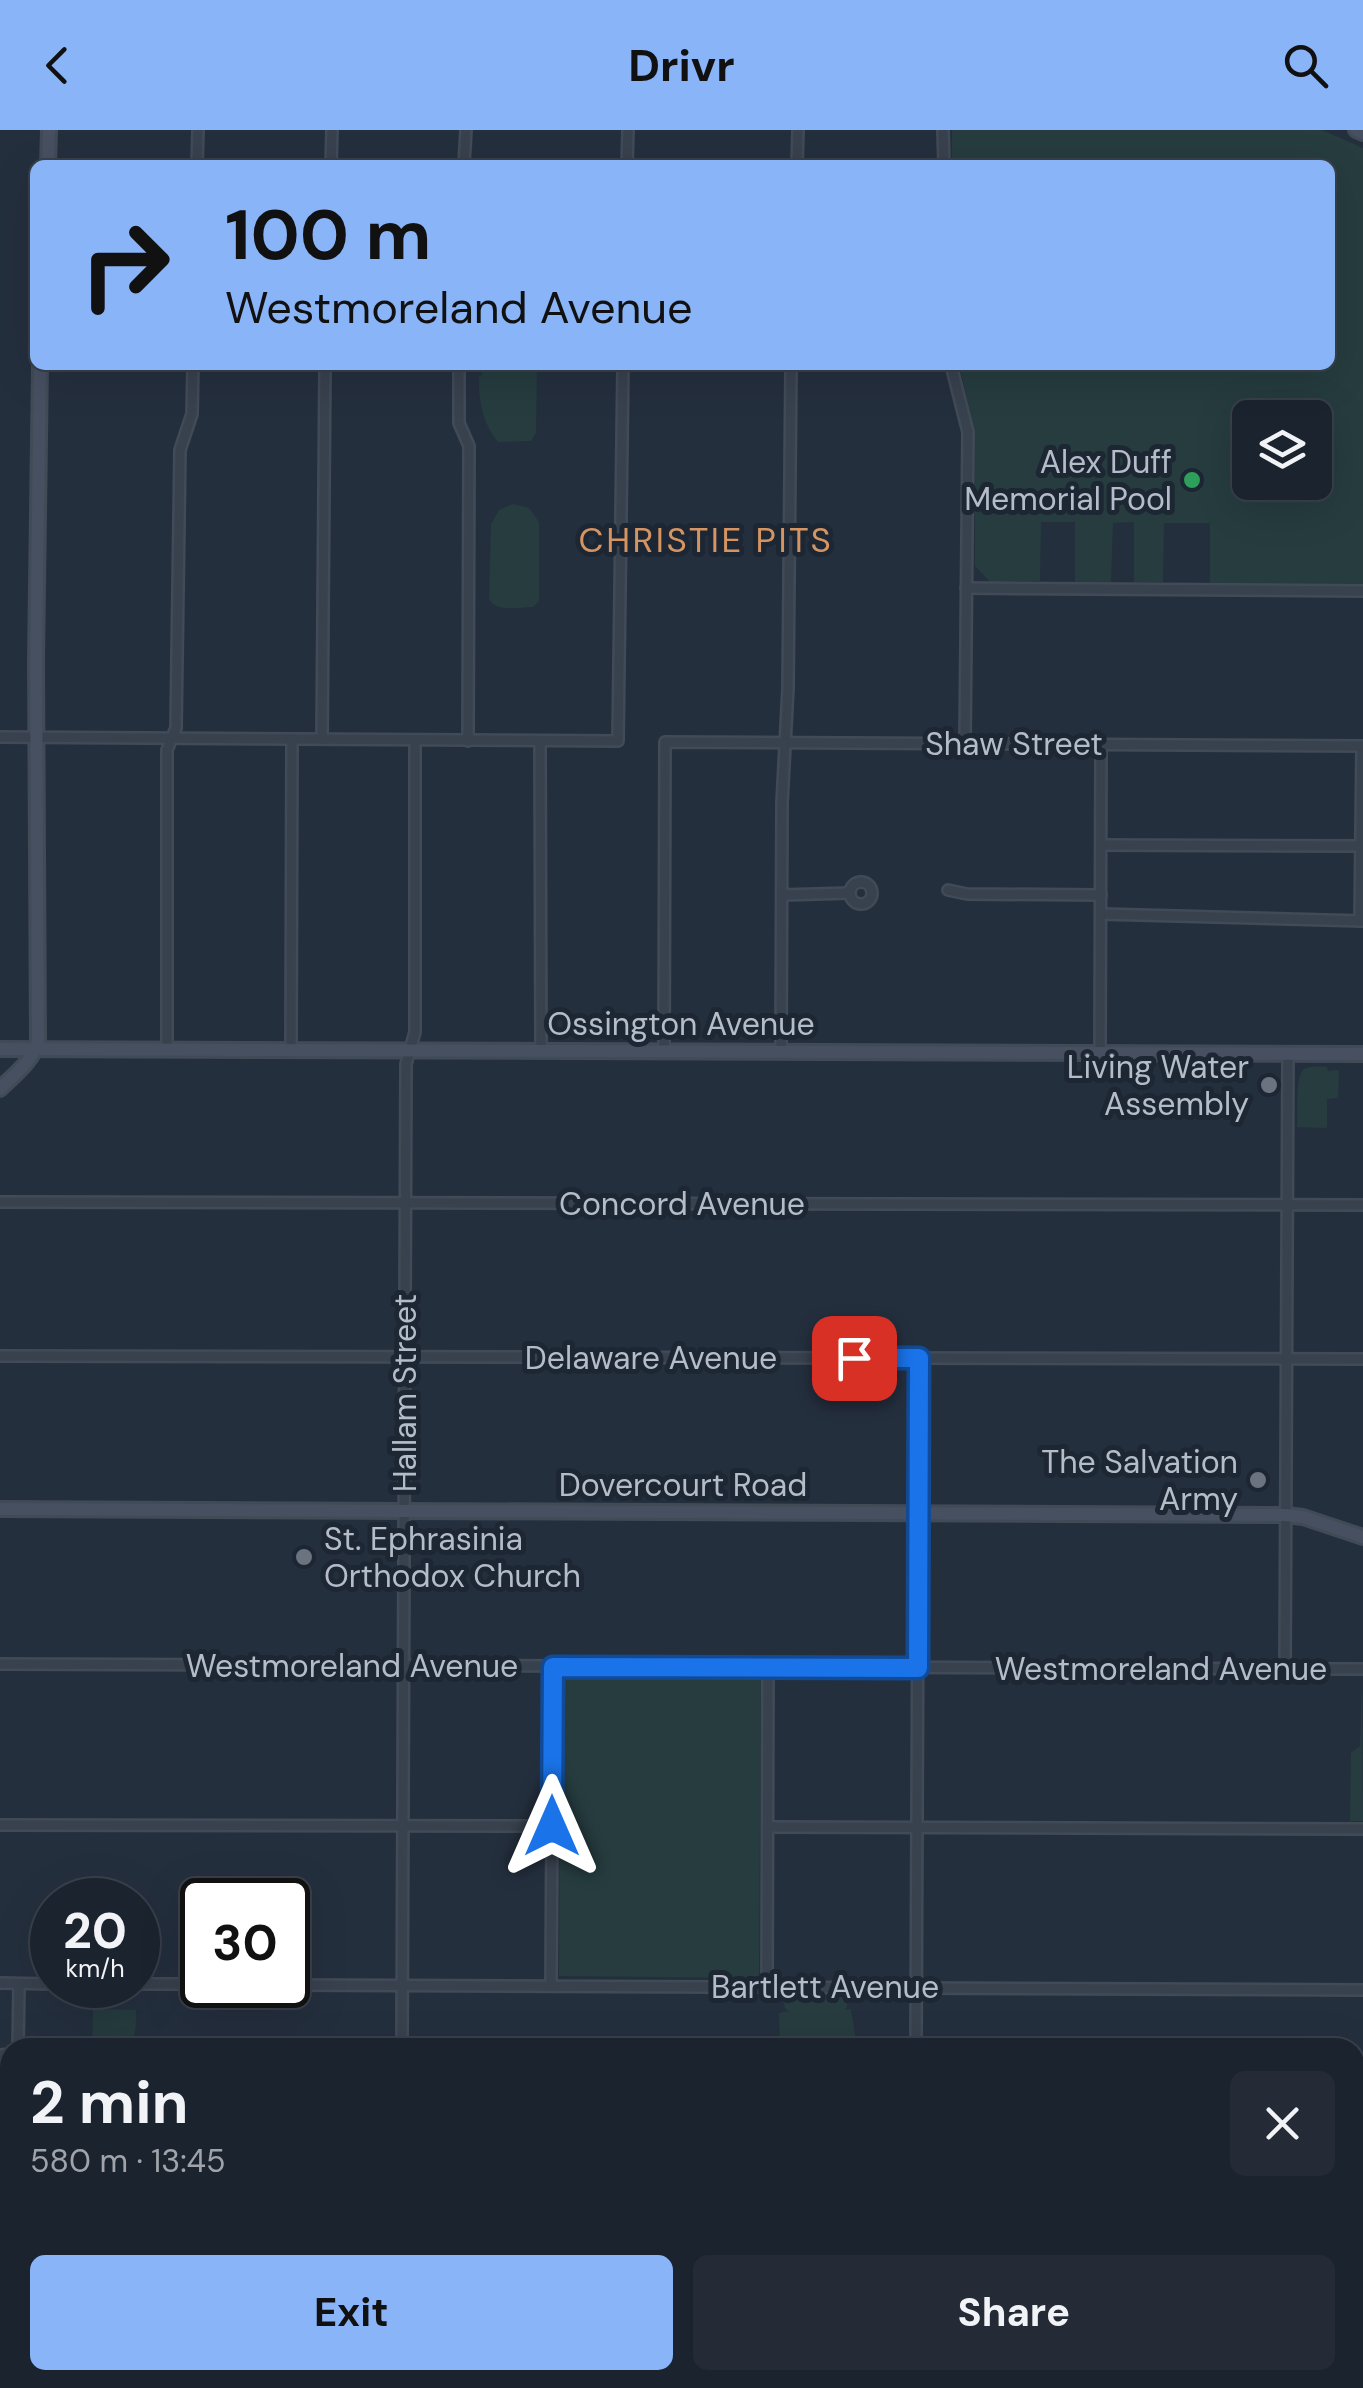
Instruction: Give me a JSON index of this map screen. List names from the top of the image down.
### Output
{
  "streets": {
    "street": [
      "Shaw Street",
      "Ossington Avenue",
      "Concord Avenue",
      "Delaware Avenue",
      "Hallam Street",
      "Dovercourt Road",
      "Westmoreland Avenue",
      "Bartlett Avenue"
    ]
  },
  "crossings": [
    ["Shaw Street", "Ossington Avenue"],
    ["Ossington Avenue", "Hallam Street"],
    ["Concord Avenue", "Hallam Street"],
    ["Delaware Avenue", "Hallam Street"],
    ["Hallam Street", "Dovercourt Road"],
    ["Hallam Street", "Westmoreland Avenue"],
    ["Hallam Street", "Bartlett Avenue"]
  ],
  "districts": ["CHRISTIE PITS"],
  "places": [
    "Alex Duff Memorial Pool",
    "Living Water Assembly",
    "The Salvation Army",
    "St. Ephrasinia Orthodox Church"
  ],
  "page": {
    "header": "Drivr",
    "turn": ["100 m", "Westmoreland Avenue"],
    "speed": "20 km/h",
    "limit": "30",
    "heading": ["2 min", "580 m · 13:45"],
    "buttons": ["Exit", "Share"]
  }
}
